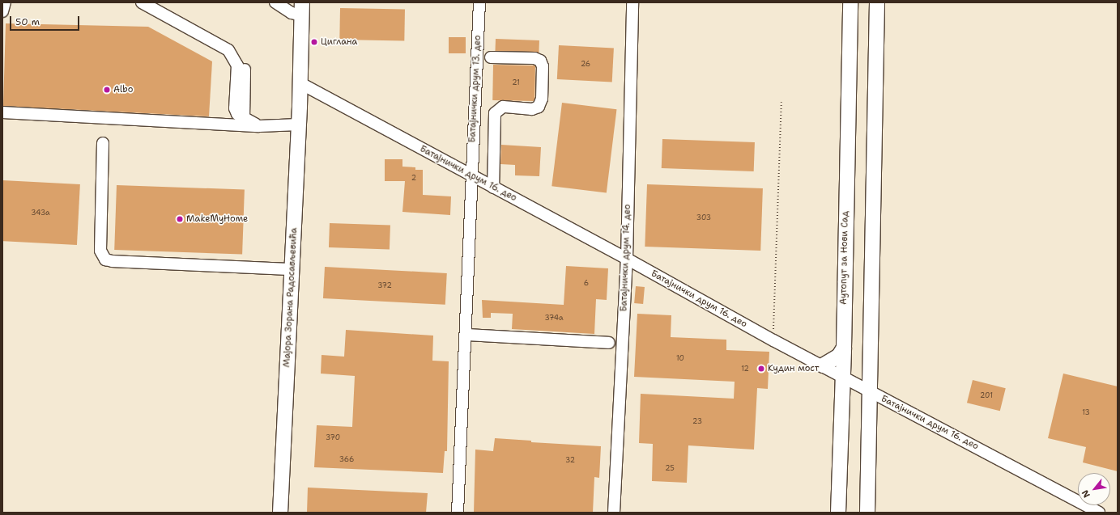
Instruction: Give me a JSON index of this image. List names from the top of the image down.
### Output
{
  "streets": {
    "main road": ["Аутопут за Нови Сад", "Мајора Зорана Радосављевића"],
    "street": ["Батајнички друм 13. део", "Батајнички друм 16. део", "Батајнички друм 14. део"]
  },
  "crossings": [
    ["Батајнички друм 13. део", "Батајнички друм 16. део"],
    ["Батајнички друм 16. део", "Батајнички друм 14. део"],
    ["Батајнички друм 16. део", "Аутопут за Нови Сад"],
    ["Батајнички друм 16. део", "Мајора Зорана Радосављевића"]
  ],
  "places": [
    "Циглана",
    "Albo",
    "MakeMyHome",
    "Кудин мост"
  ],
  "house_numbers": [
    "26",
    "21",
    "2",
    "343a",
    "303",
    "6",
    "372",
    "374a",
    "10",
    "12",
    "201",
    "13",
    "23",
    "370",
    "366",
    "32",
    "25"
  ],
  "scale_bar": "50 m",
  "north": "bottom left"
}
